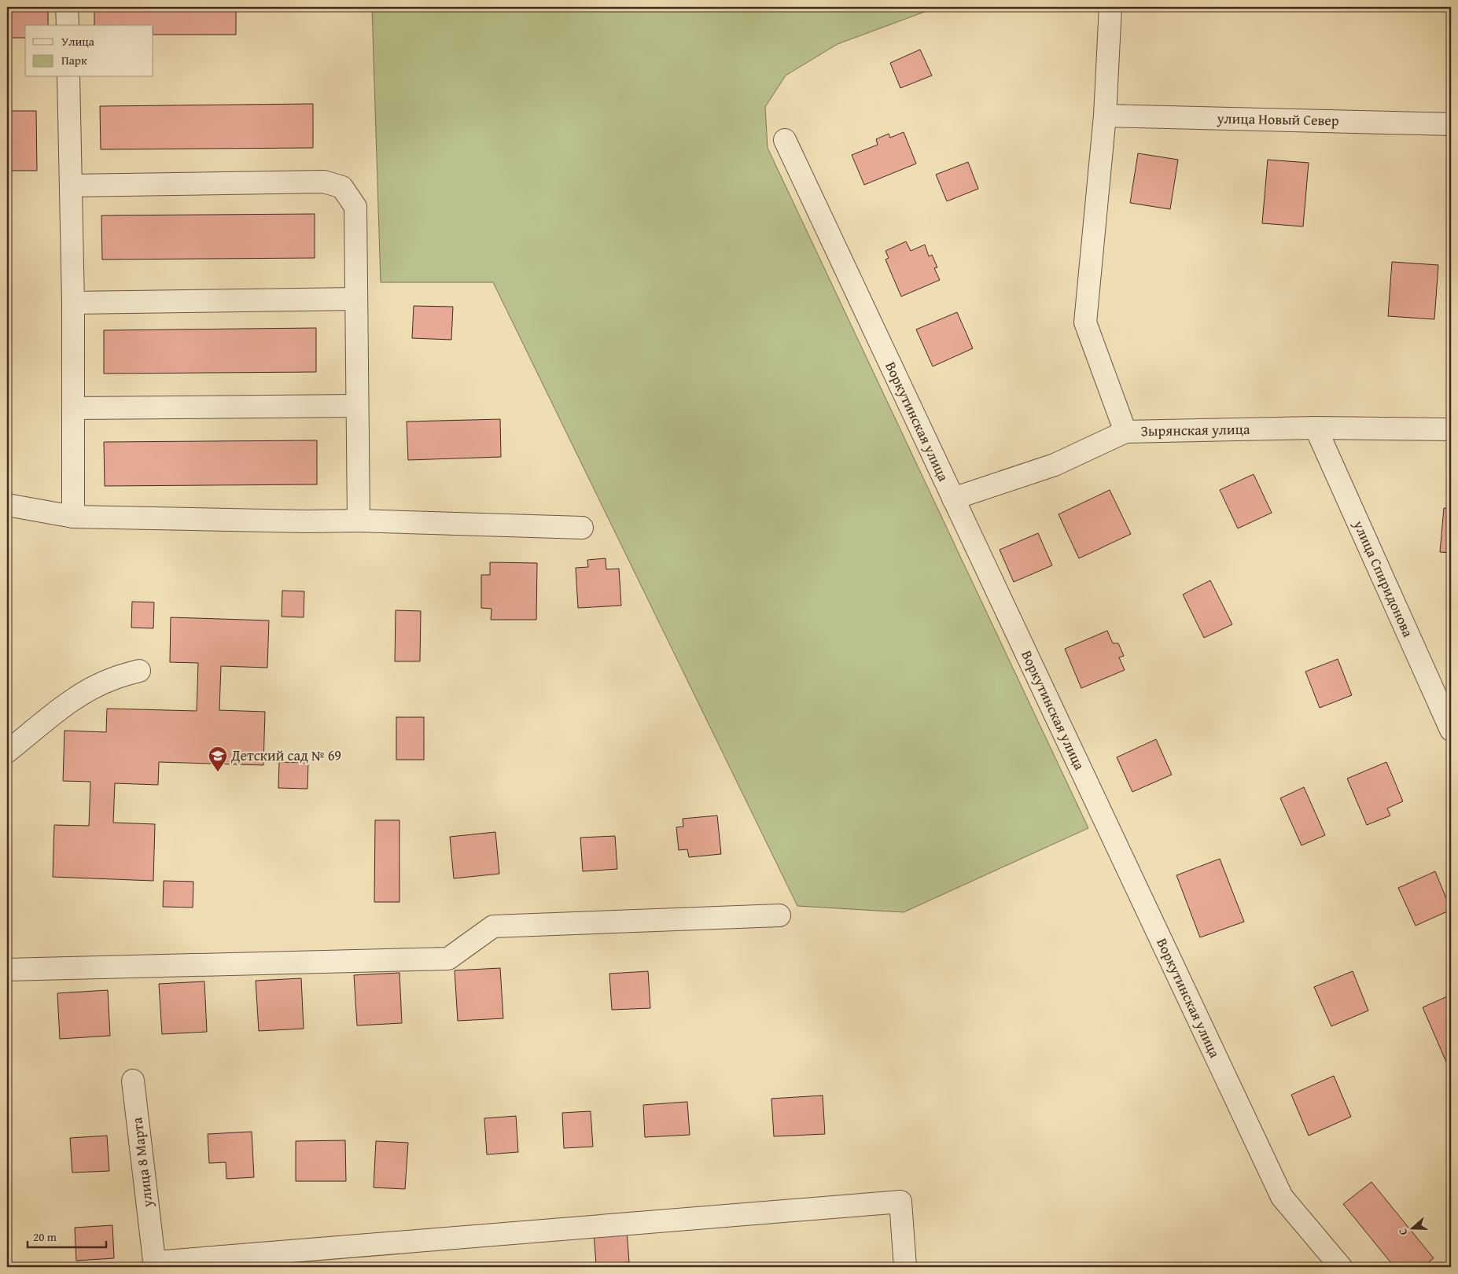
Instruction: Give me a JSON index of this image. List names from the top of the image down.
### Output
{
  "streets": {
    "street": [
      "улица Новый Север",
      "Воркутинская улица",
      "Зырянская улица",
      "улица Спиридонова",
      "улица 8 Марта"
    ]
  },
  "crossings": [
    ["Воркутинская улица", "Зырянская улица"],
    ["Зырянская улица", "улица Спиридонова"]
  ],
  "places": {
    "school or university": ["Детский сад № 69"]
  },
  "legend": ["Улица", "Парк"],
  "scale_bar": "20 m",
  "north": "left"
}
